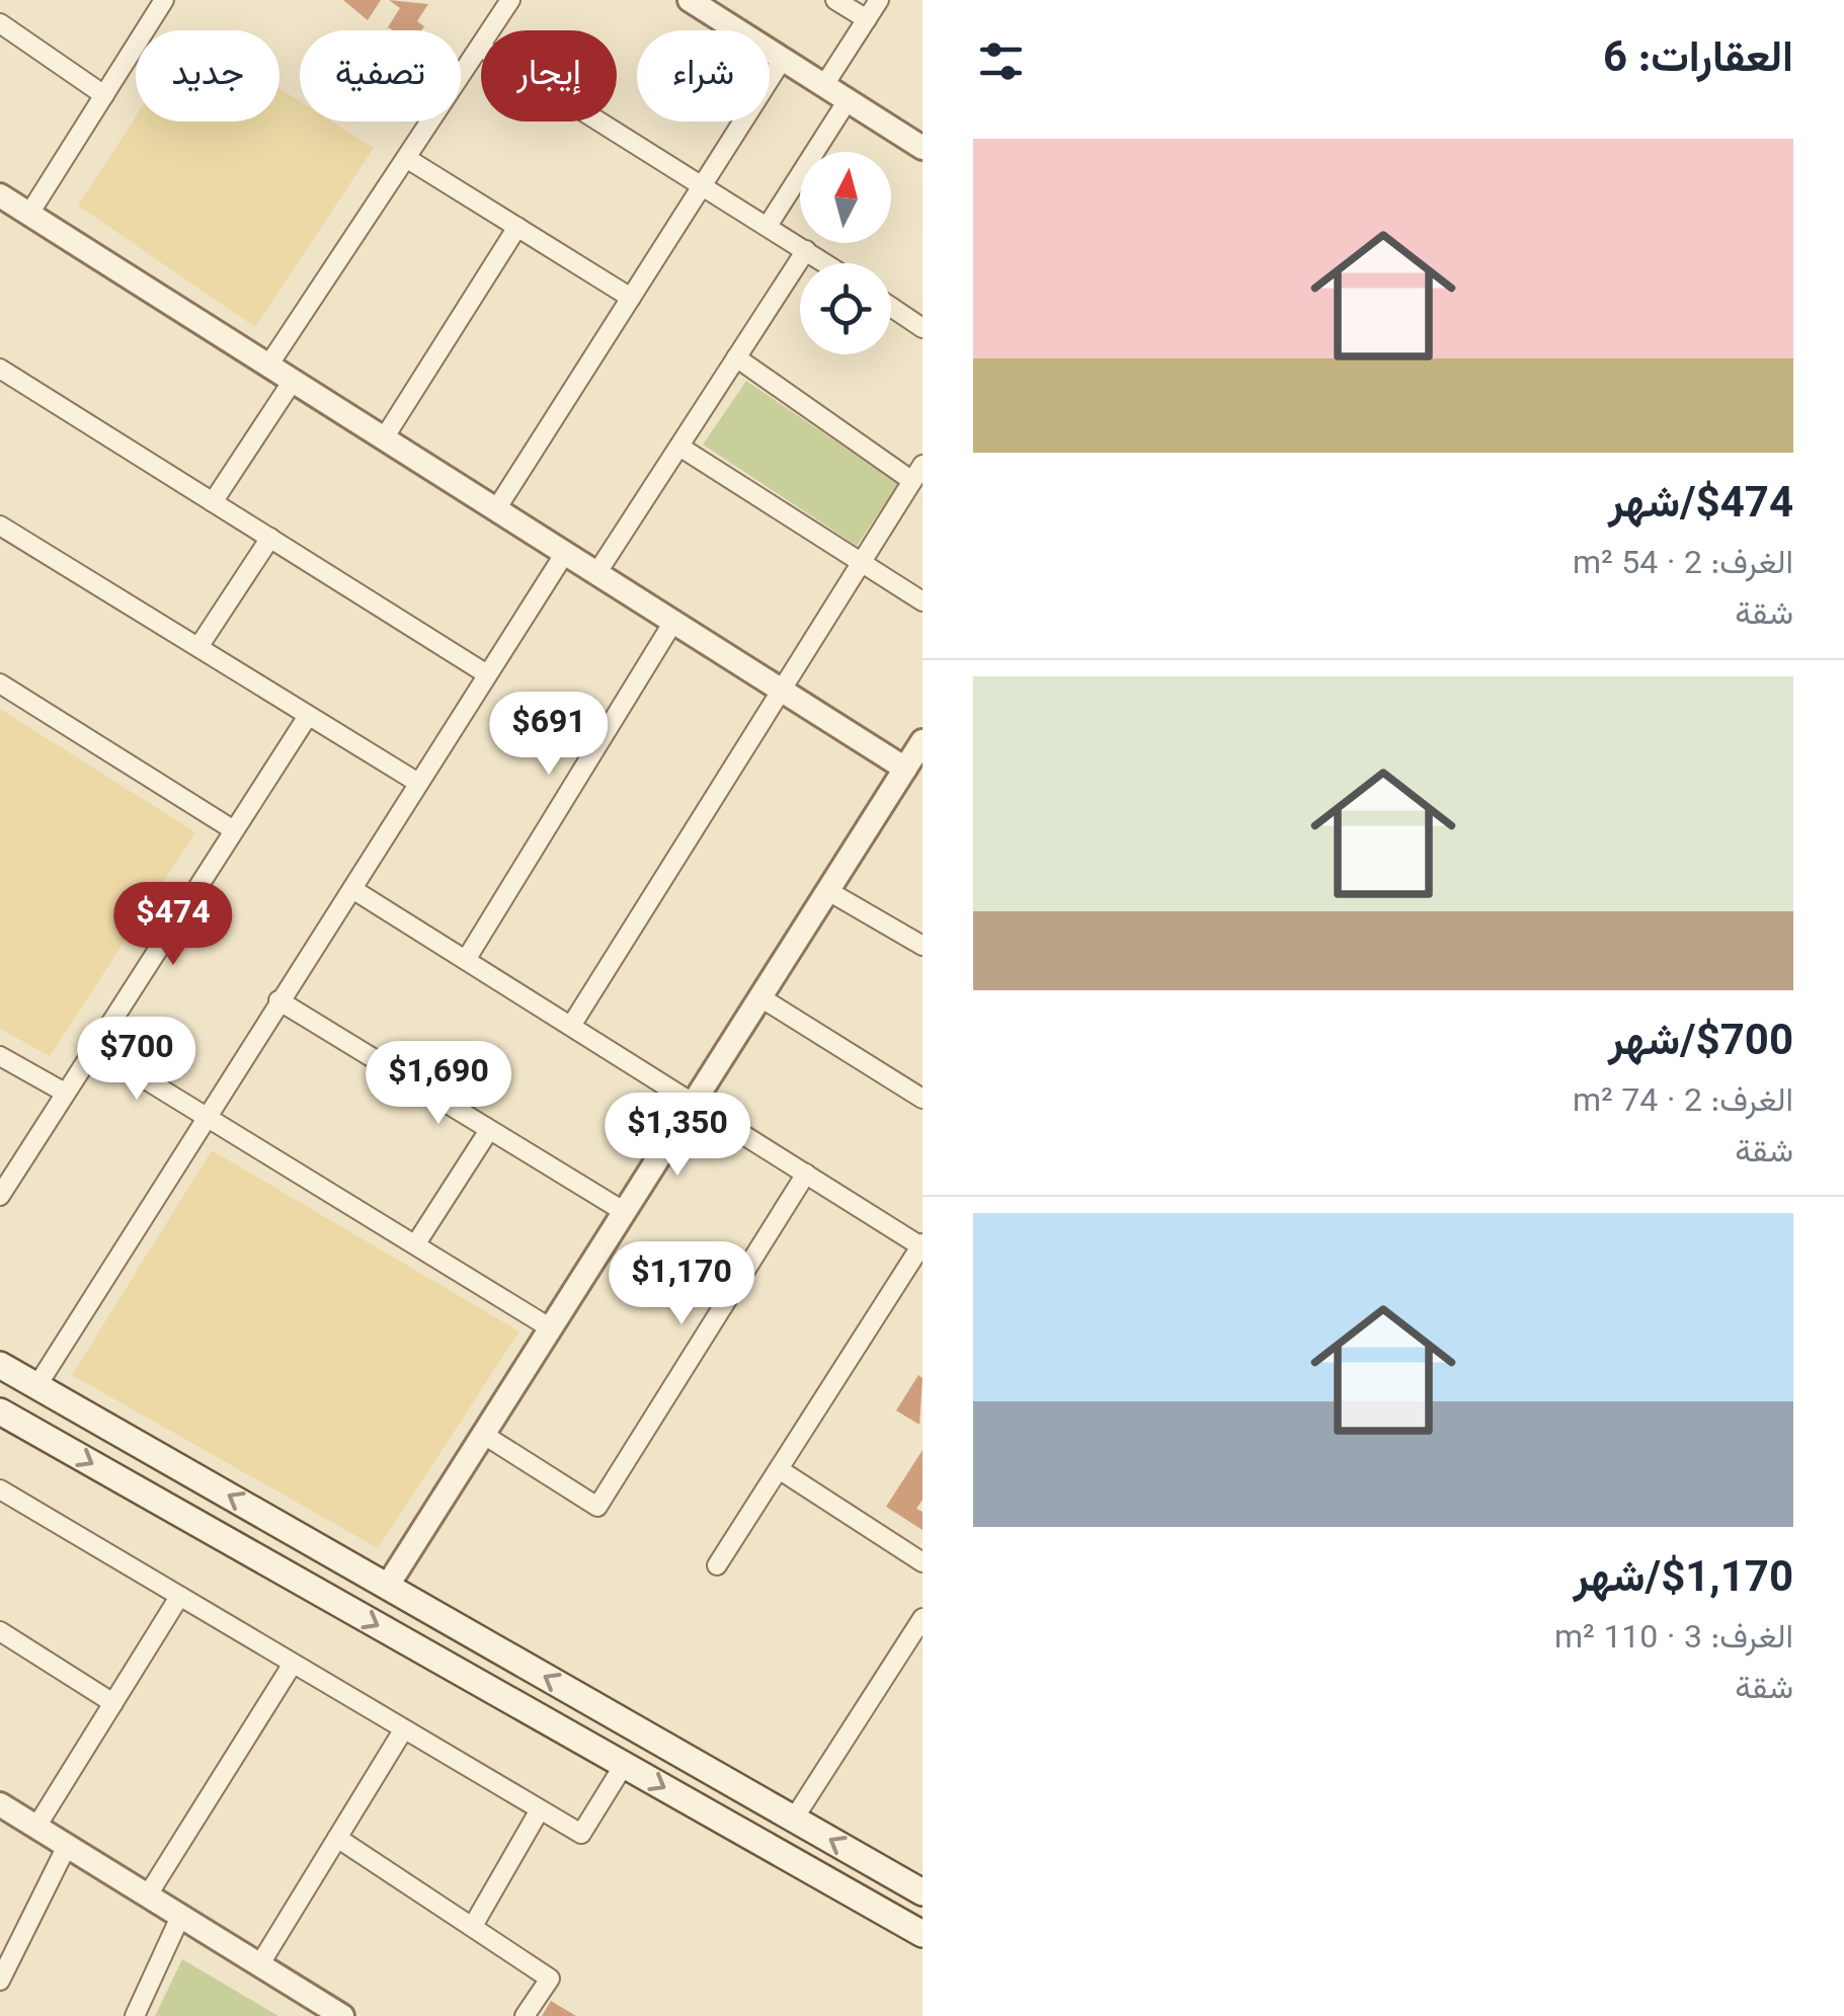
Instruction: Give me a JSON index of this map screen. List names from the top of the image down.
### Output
{
  "north": "top",
  "page": {
    "heading": "العقارات: 6",
    "chip": [
      "شراء",
      "إيجار",
      "تصفية",
      "جديد"
    ],
    "list": [
      {
        "name": "$474/شهر",
        "note": "الغرف: 2 · 54 m² · شقة"
      },
      {
        "name": "$700/شهر",
        "note": "الغرف: 2 · 74 m² · شقة"
      },
      {
        "name": "$1,170/شهر",
        "note": "الغرف: 3 · 110 m² · شقة"
      }
    ],
    "price": [
      "$691",
      "$474",
      "$700",
      "$1,690",
      "$1,350",
      "$1,170"
    ]
  }
}
